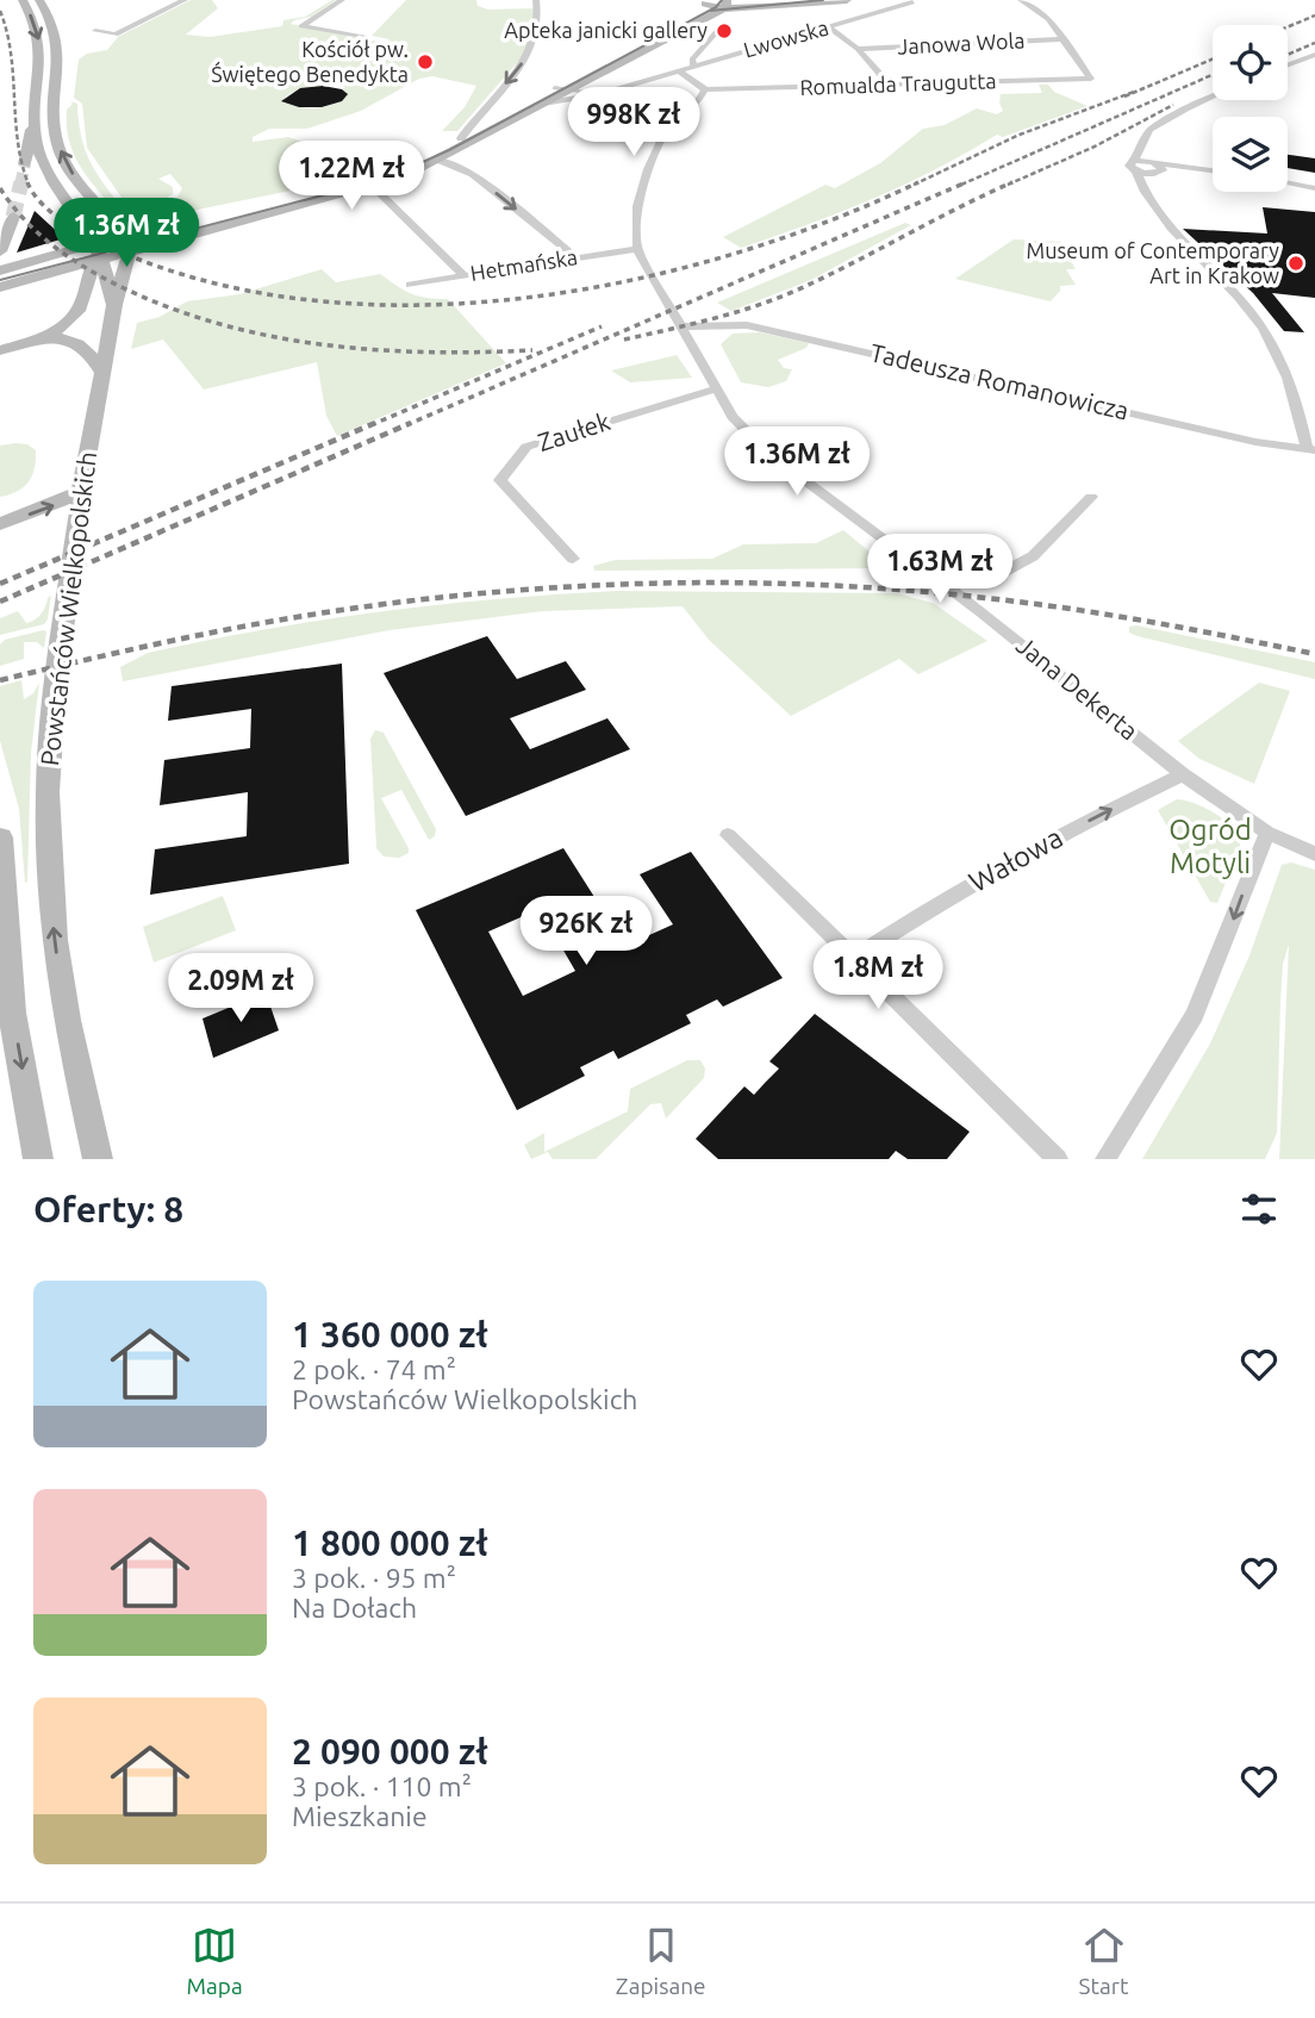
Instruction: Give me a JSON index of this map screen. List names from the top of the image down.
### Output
{
  "streets": {
    "main road": ["Powstańców Wielkopolskich"],
    "street": [
      "Lwowska",
      "Janowa Wola",
      "Romualda Traugutta",
      "Hetmańska",
      "Tadeusza Romanowicza",
      "Zaułek",
      "Jana Dekerta",
      "Wałowa"
    ]
  },
  "crossings": [
    ["Janowa Wola", "Romualda Traugutta"],
    ["Hetmańska", "Jana Dekerta"],
    ["Tadeusza Romanowicza", "Jana Dekerta"],
    ["Zaułek", "Jana Dekerta"],
    ["Jana Dekerta", "Wałowa"]
  ],
  "one_way": ["Wałowa"],
  "parks": ["Ogród Motyli"],
  "places": ["Apteka janicki gallery", "Kościół pw. Świętego Benedykta", "Museum of Contemporary Art in Krakow"],
  "page": {
    "price": [
      "998K zł",
      "1.22M zł",
      "1.36M zł",
      "1.36M zł",
      "1.63M zł",
      "926K zł",
      "1.8M zł",
      "2.09M zł"
    ],
    "heading": "Oferty: 8",
    "list": [
      {
        "name": "1 360 000 zł",
        "note": "2 pok. · 74 m² · Powstańców Wielkopolskich"
      },
      {
        "name": "1 800 000 zł",
        "note": "3 pok. · 95 m² · Na Dołach"
      },
      {
        "name": "2 090 000 zł",
        "note": "3 pok. · 110 m² · Mieszkanie"
      }
    ],
    "tabs": ["Mapa", "Zapisane", "Start"]
  }
}
